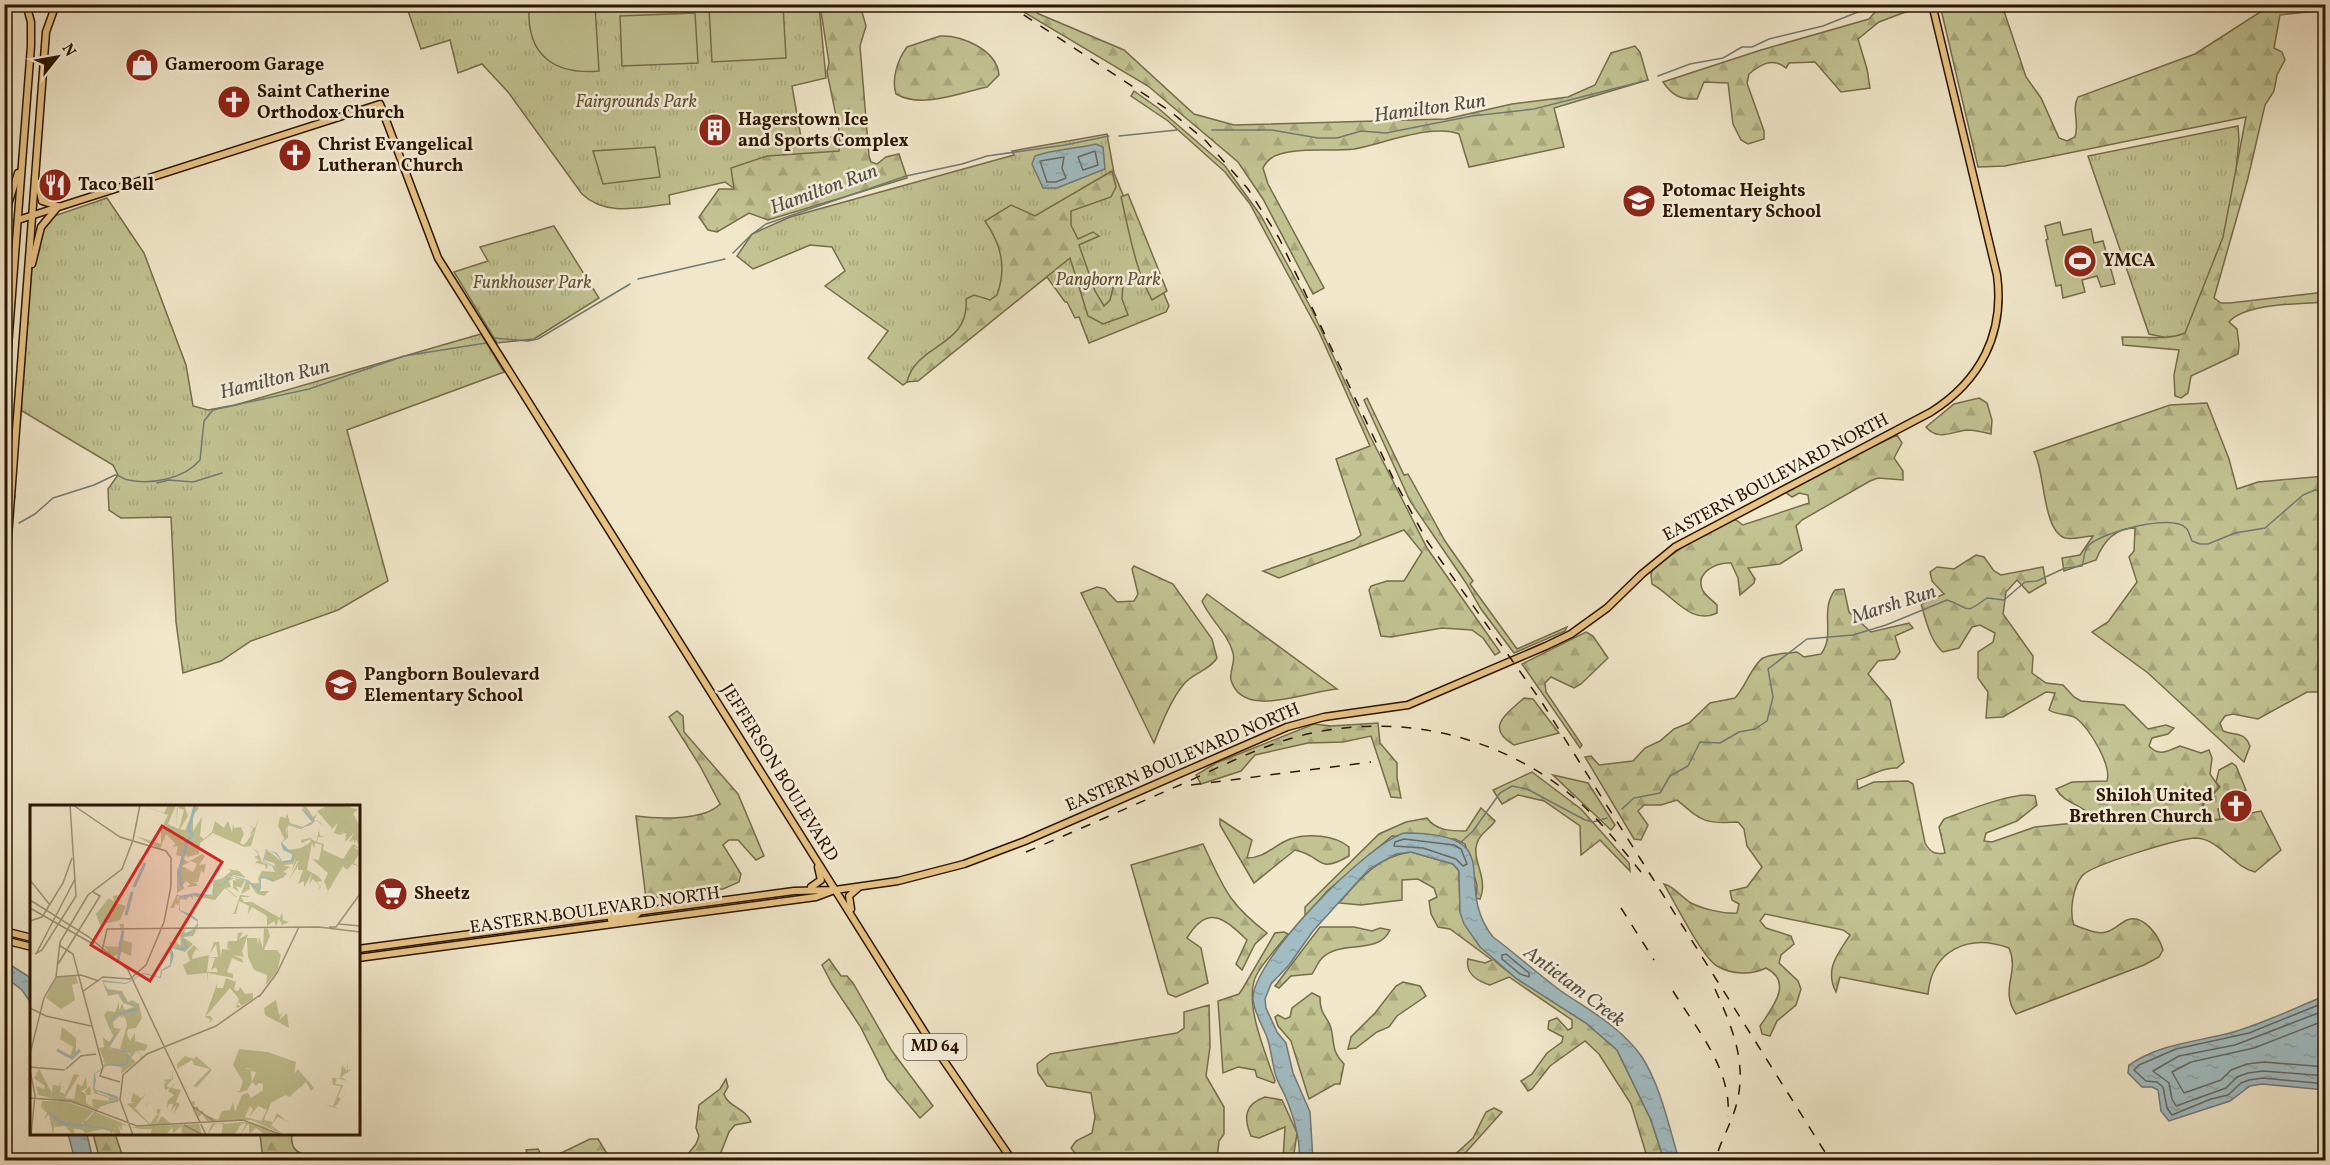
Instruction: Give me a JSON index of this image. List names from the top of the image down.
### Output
{
  "streets": {
    "main road": ["EASTERN BOULEVARD NORTH", "JEFFERSON BOULEVARD", "MD 64"]
  },
  "crossings": [
    ["EASTERN BOULEVARD NORTH", "JEFFERSON BOULEVARD"],
    ["JEFFERSON BOULEVARD", "MD 64"]
  ],
  "water": ["Hamilton Run", "Marsh Run", "Antietam Creek"],
  "parks": ["Fairgrounds Park", "Pangborn Park", "Funkhouser Park"],
  "places": {
    "shop": ["Gameroom Garage"],
    "church": ["Saint Catherine Orthodox Church", "Christ Evangelical Lutheran Church", "Shiloh United Brethren Church"],
    "building": ["Hagerstown Ice and Sports Complex"],
    "restaurant": ["Taco Bell"],
    "school or university": ["Potomac Heights Elementary School", "Pangborn Boulevard Elementary School"],
    "sports": ["YMCA"],
    "supermarket": ["Sheetz"]
  },
  "north": "top right"
}
